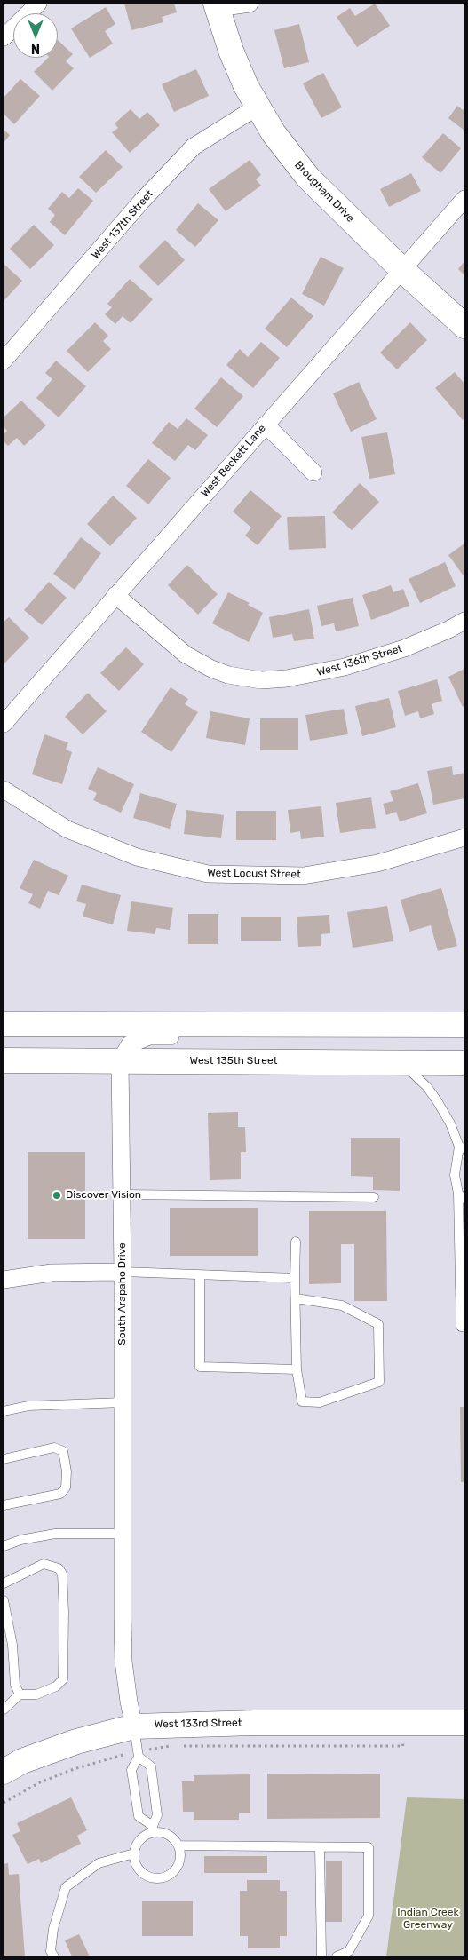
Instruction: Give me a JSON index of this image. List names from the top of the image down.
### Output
{
  "streets": {
    "main road": ["Brougham Drive", "West 135th Street", "West 133rd Street"],
    "street": [
      "West 137th Street",
      "West Beckett Lane",
      "West 136th Street",
      "West Locust Street",
      "South Arapaho Drive"
    ]
  },
  "crossings": [
    ["Brougham Drive", "West 137th Street"],
    ["Brougham Drive", "West Beckett Lane"],
    ["West Beckett Lane", "West 136th Street"],
    ["West 135th Street", "South Arapaho Drive"],
    ["South Arapaho Drive", "West 133rd Street"]
  ],
  "parks": ["Indian Creek Greenway"],
  "places": ["Discover Vision"],
  "north": "bottom"
}
